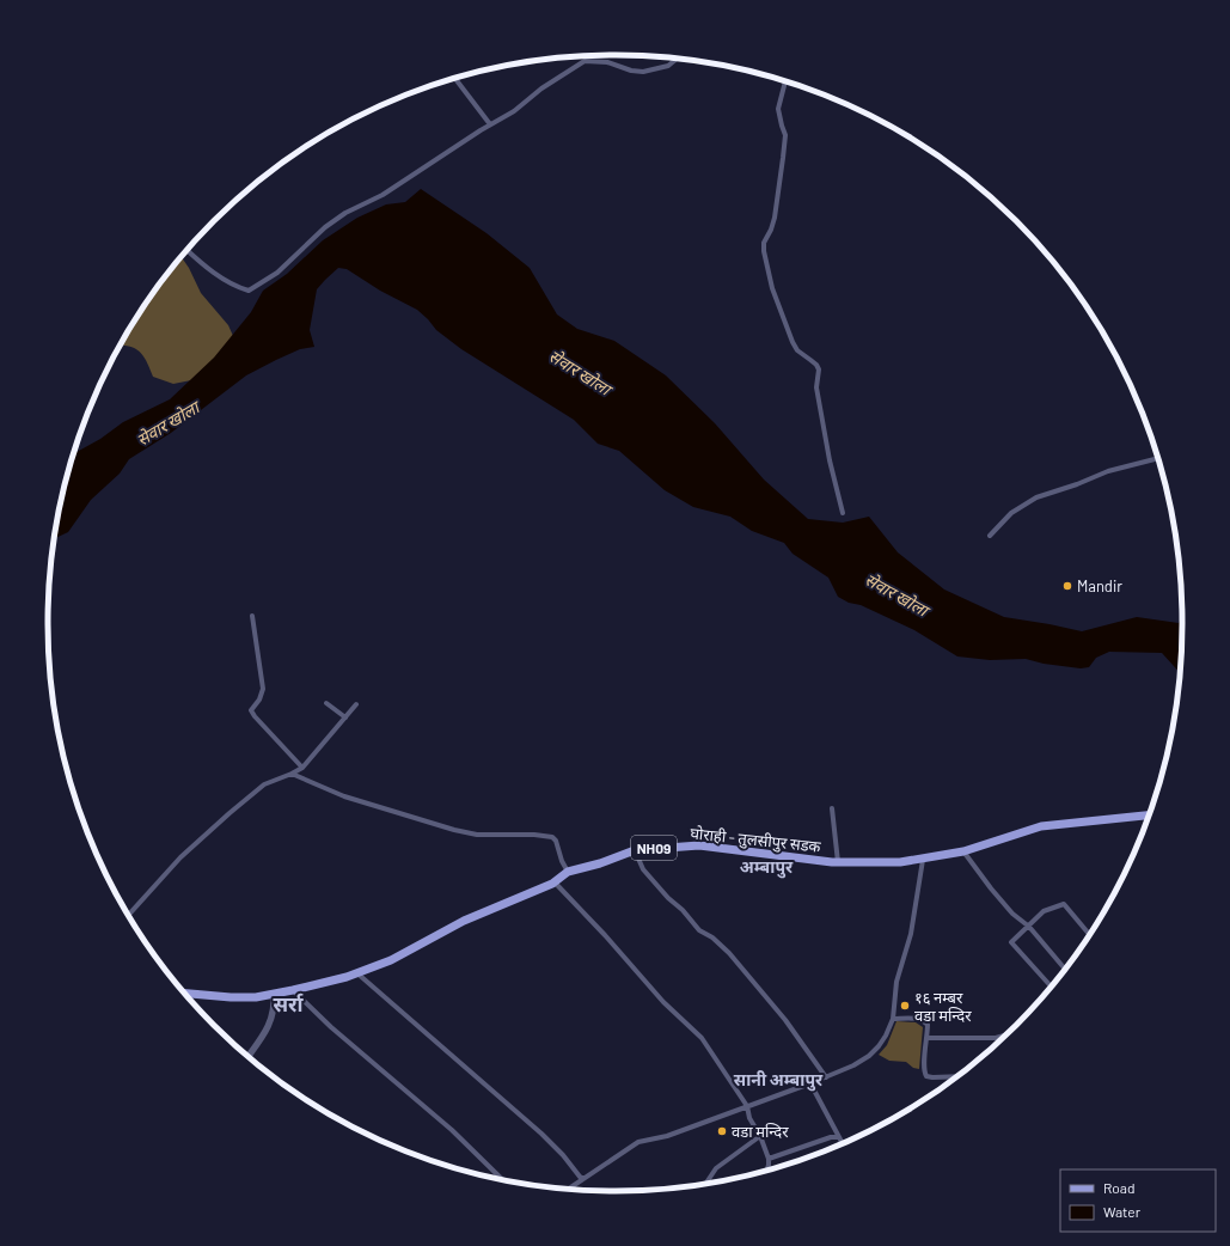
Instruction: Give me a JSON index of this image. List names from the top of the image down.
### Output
{
  "streets": {
    "main road": ["घोराही - तुलसीपुर सडक", "NH09"]
  },
  "districts": ["अम्बापुर", "सर्रा", "सानी अम्बापुर"],
  "water": ["सेवार खोला"],
  "places": ["Mandir", "१६ नम्बर वडा मन्दिर", "वडा मन्दिर"],
  "legend": ["Road", "Water"]
}
